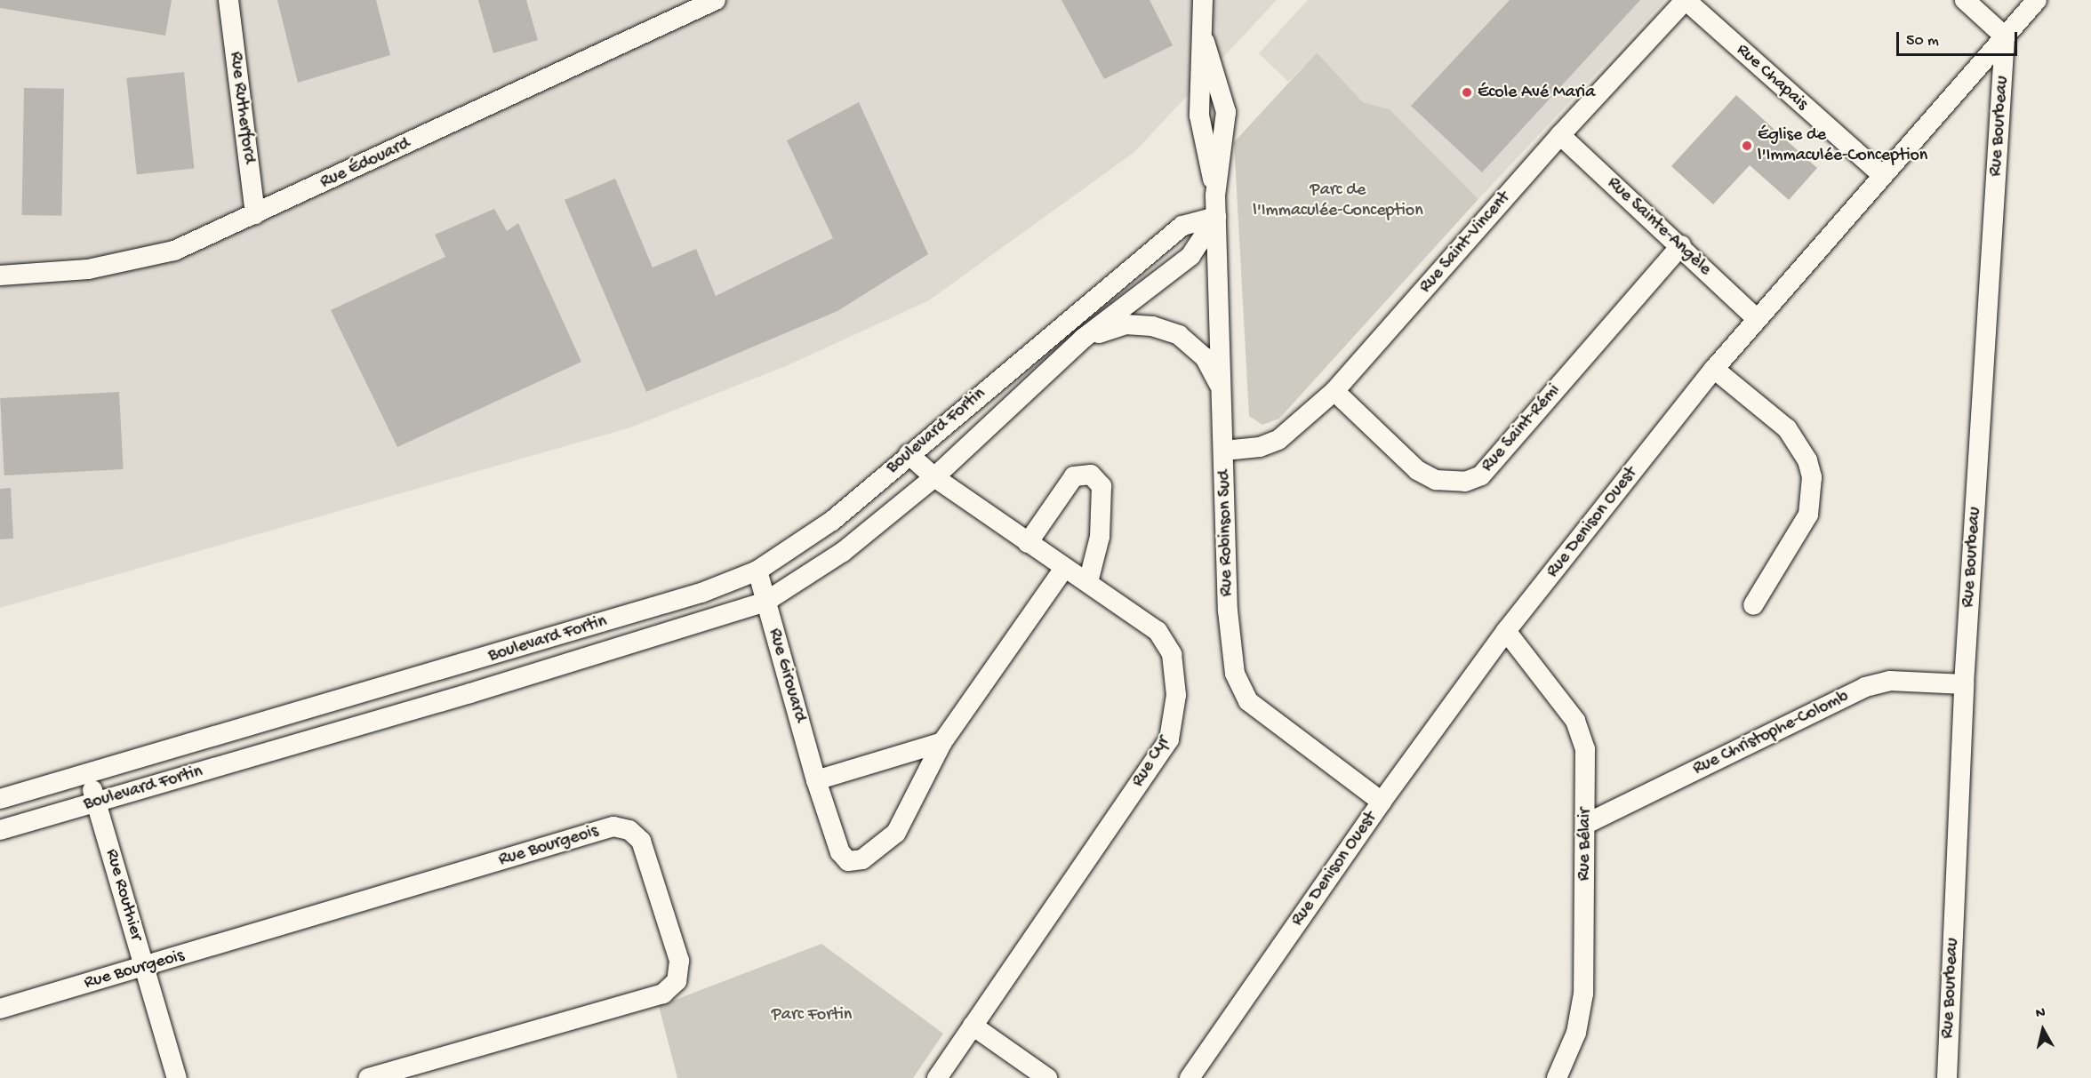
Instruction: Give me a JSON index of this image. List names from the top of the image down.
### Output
{
  "streets": {
    "street": [
      "Rue Chapais",
      "Rue Rutherford",
      "Rue Bourbeau",
      "Rue Édouard",
      "Rue Sainte-Angèle",
      "Rue Saint-Vincent",
      "Rue Saint-Rémi",
      "Boulevard Fortin",
      "Rue Denison Ouest",
      "Rue Robinson Sud",
      "Rue Girouard",
      "Rue Christophe-Colomb",
      "Rue Cyr",
      "Rue Bélair",
      "Rue Bourgeois",
      "Rue Routhier"
    ]
  },
  "crossings": [
    ["Rue Chapais", "Rue Saint-Vincent"],
    ["Rue Chapais", "Rue Denison Ouest"],
    ["Rue Rutherford", "Rue Édouard"],
    ["Rue Bourbeau", "Rue Denison Ouest"],
    ["Rue Bourbeau", "Rue Christophe-Colomb"],
    ["Rue Sainte-Angèle", "Rue Saint-Vincent"],
    ["Rue Sainte-Angèle", "Rue Saint-Rémi"],
    ["Rue Sainte-Angèle", "Rue Denison Ouest"],
    ["Rue Saint-Vincent", "Rue Saint-Rémi"],
    ["Rue Saint-Vincent", "Rue Robinson Sud"],
    ["Boulevard Fortin", "Rue Robinson Sud"],
    ["Boulevard Fortin", "Rue Girouard"],
    ["Boulevard Fortin", "Rue Cyr"],
    ["Boulevard Fortin", "Rue Routhier"],
    ["Rue Denison Ouest", "Rue Robinson Sud"],
    ["Rue Denison Ouest", "Rue Bélair"],
    ["Rue Girouard", "Rue Cyr"],
    ["Rue Christophe-Colomb", "Rue Bélair"],
    ["Rue Bourgeois", "Rue Routhier"]
  ],
  "parks": ["Parc de l'Immaculée-Conception", "Parc Fortin"],
  "places": ["École Avé Maria", "Église de l'Immaculée-Conception"],
  "scale_bar": "50 m",
  "north": "top"
}
